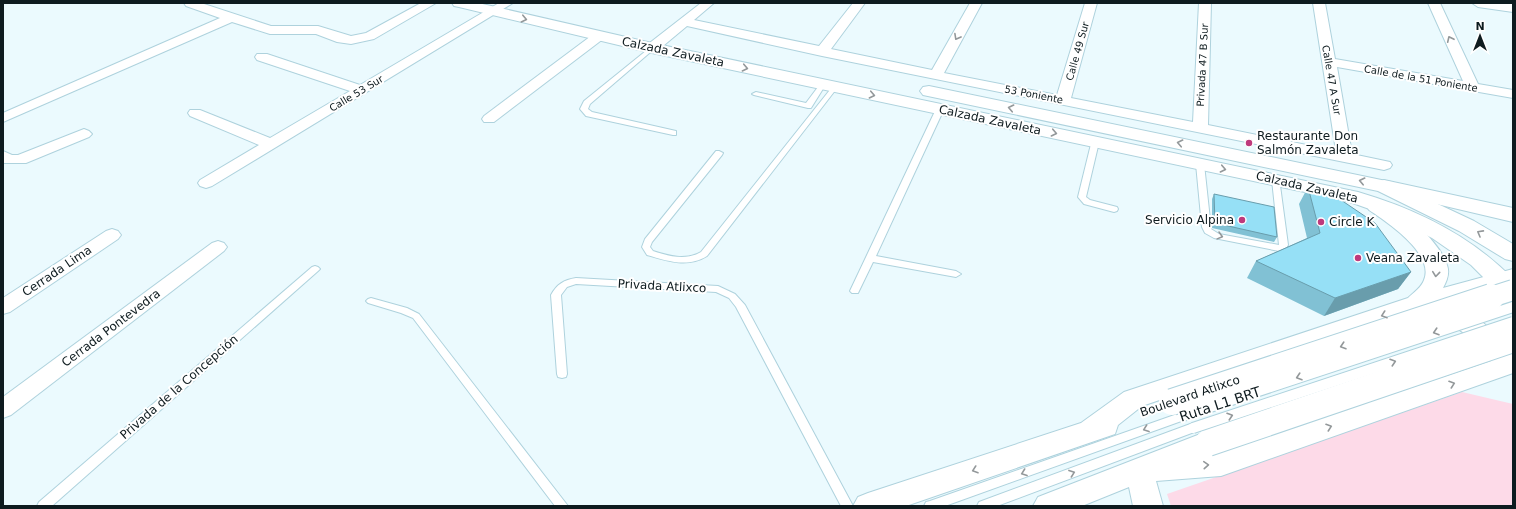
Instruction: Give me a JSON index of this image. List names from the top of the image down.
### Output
{
  "streets": {
    "main road": ["Calzada Zavaleta", "Boulevard Atlixco"],
    "street": [
      "Calle 49 Sur",
      "Privada 47 B Sur",
      "Calle de la 51 Poniente",
      "Calle 47 A Sur",
      "Calle 53 Sur",
      "53 Poniente",
      "Cerrada Lima",
      "Cerrada Pontevedra"
    ],
    "lane": ["Privada Atlixco", "Privada de la Concepción", "Ruta L1 BRT"]
  },
  "crossings": [
    ["Calle 49 Sur", "53 Poniente"],
    ["Calzada Zavaleta", "Calle 53 Sur"],
    ["Calzada Zavaleta", "Boulevard Atlixco"],
    ["Privada 47 B Sur", "53 Poniente"],
    ["Calle de la 51 Poniente", "Calle 47 A Sur"],
    ["Calle 47 A Sur", "53 Poniente"],
    ["Boulevard Atlixco", "Ruta L1 BRT"]
  ],
  "places": [
    "Restaurante Don Salmón Zavaleta",
    "Servicio Alpina",
    "Circle K",
    "Veana Zavaleta"
  ],
  "north": "top"
}
